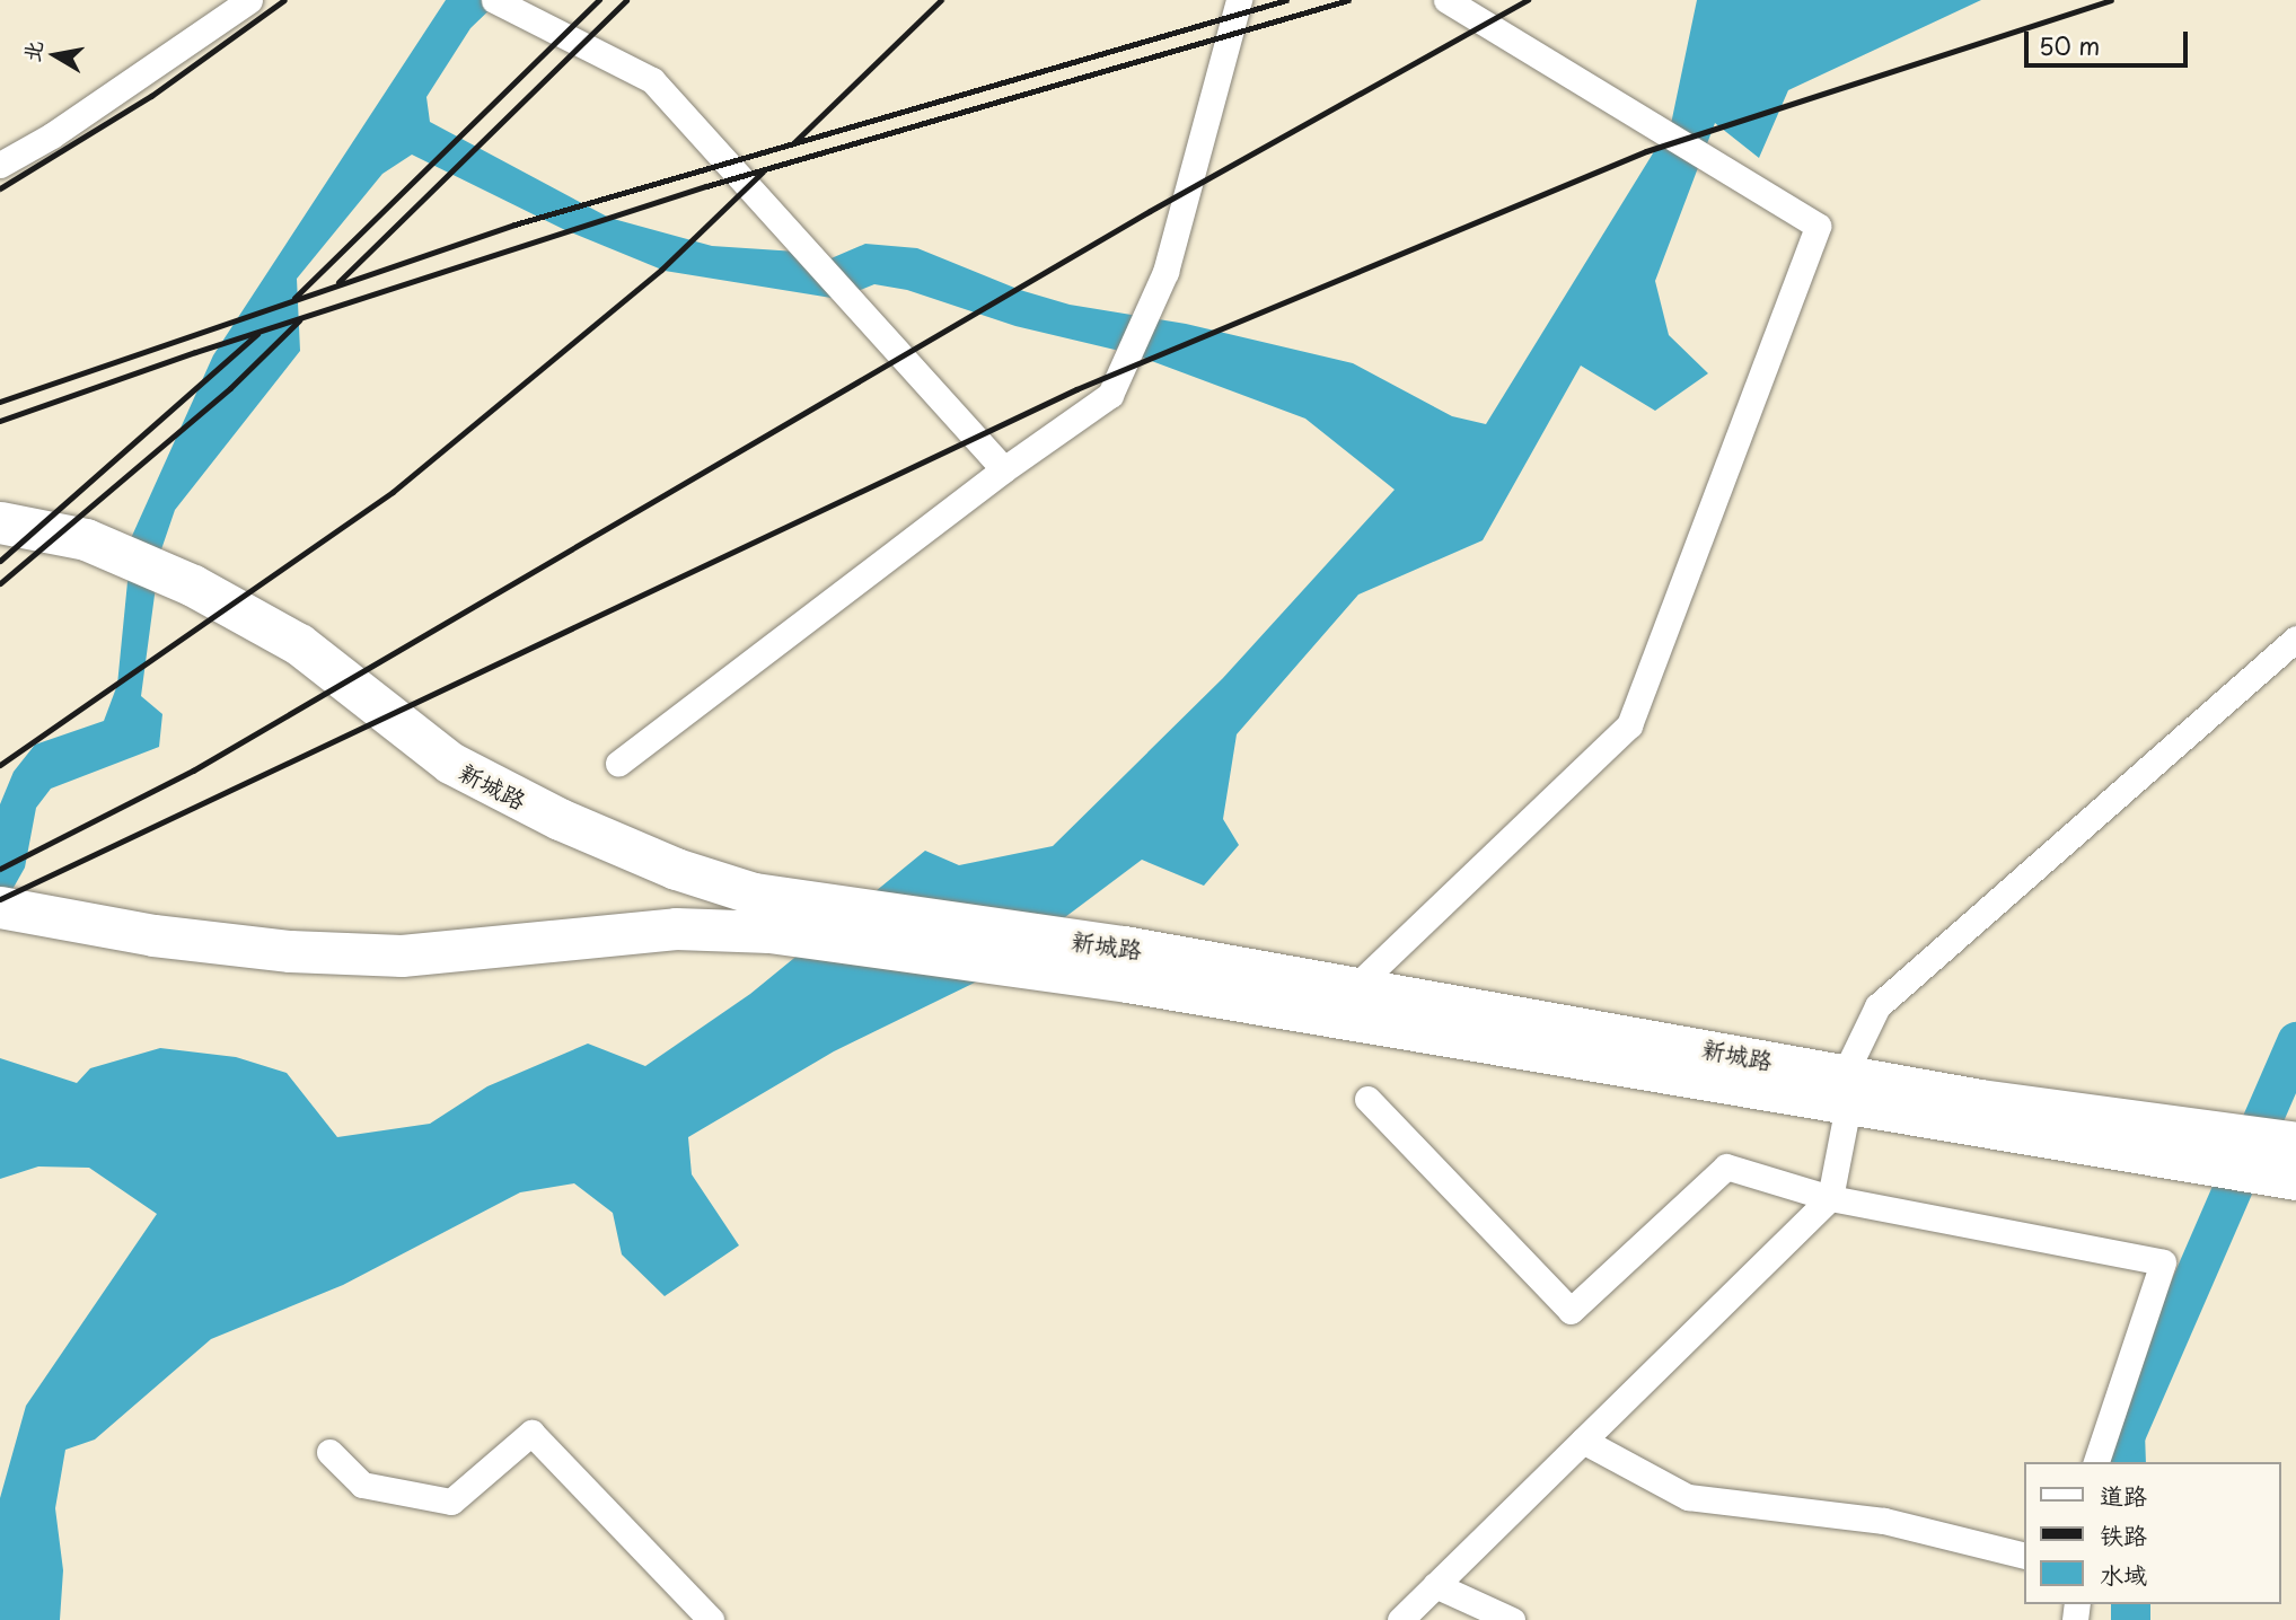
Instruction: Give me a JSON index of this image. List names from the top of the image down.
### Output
{
  "streets": {
    "main road": ["新城路"]
  },
  "legend": ["道路", "铁路", "水域"],
  "scale_bar": "50 m",
  "north": "left"
}
